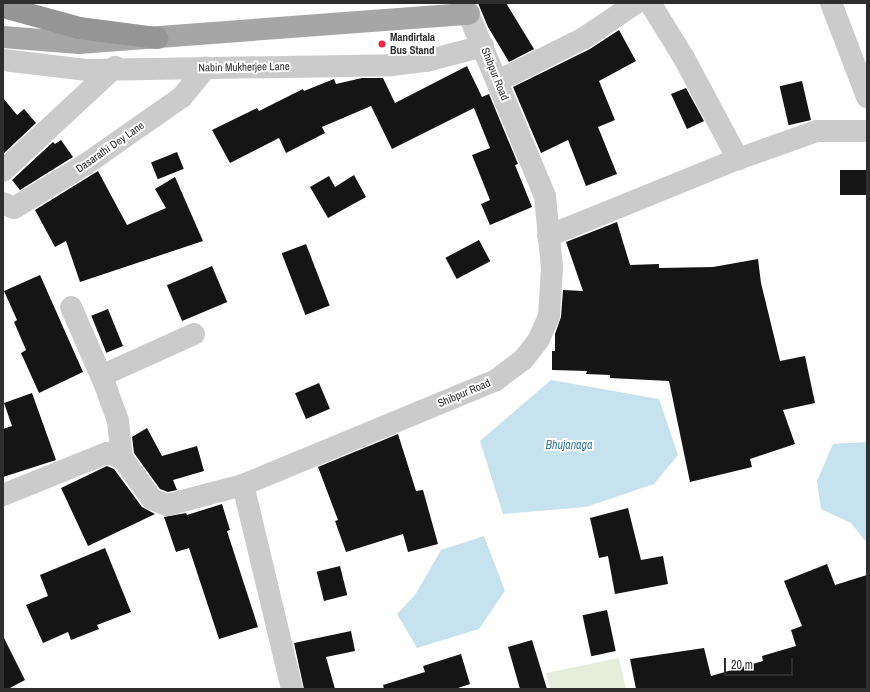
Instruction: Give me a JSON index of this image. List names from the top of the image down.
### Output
{
  "streets": {
    "street": ["Nabin Mukherjee Lane", "Shibpur Road", "Dasarathi Dey Lane"]
  },
  "crossings": [
    ["Nabin Mukherjee Lane", "Shibpur Road"],
    ["Nabin Mukherjee Lane", "Dasarathi Dey Lane"]
  ],
  "water": ["Bhujanaga"],
  "places": ["Mandirtala Bus Stand"],
  "scale_bar": "20 m"
}
